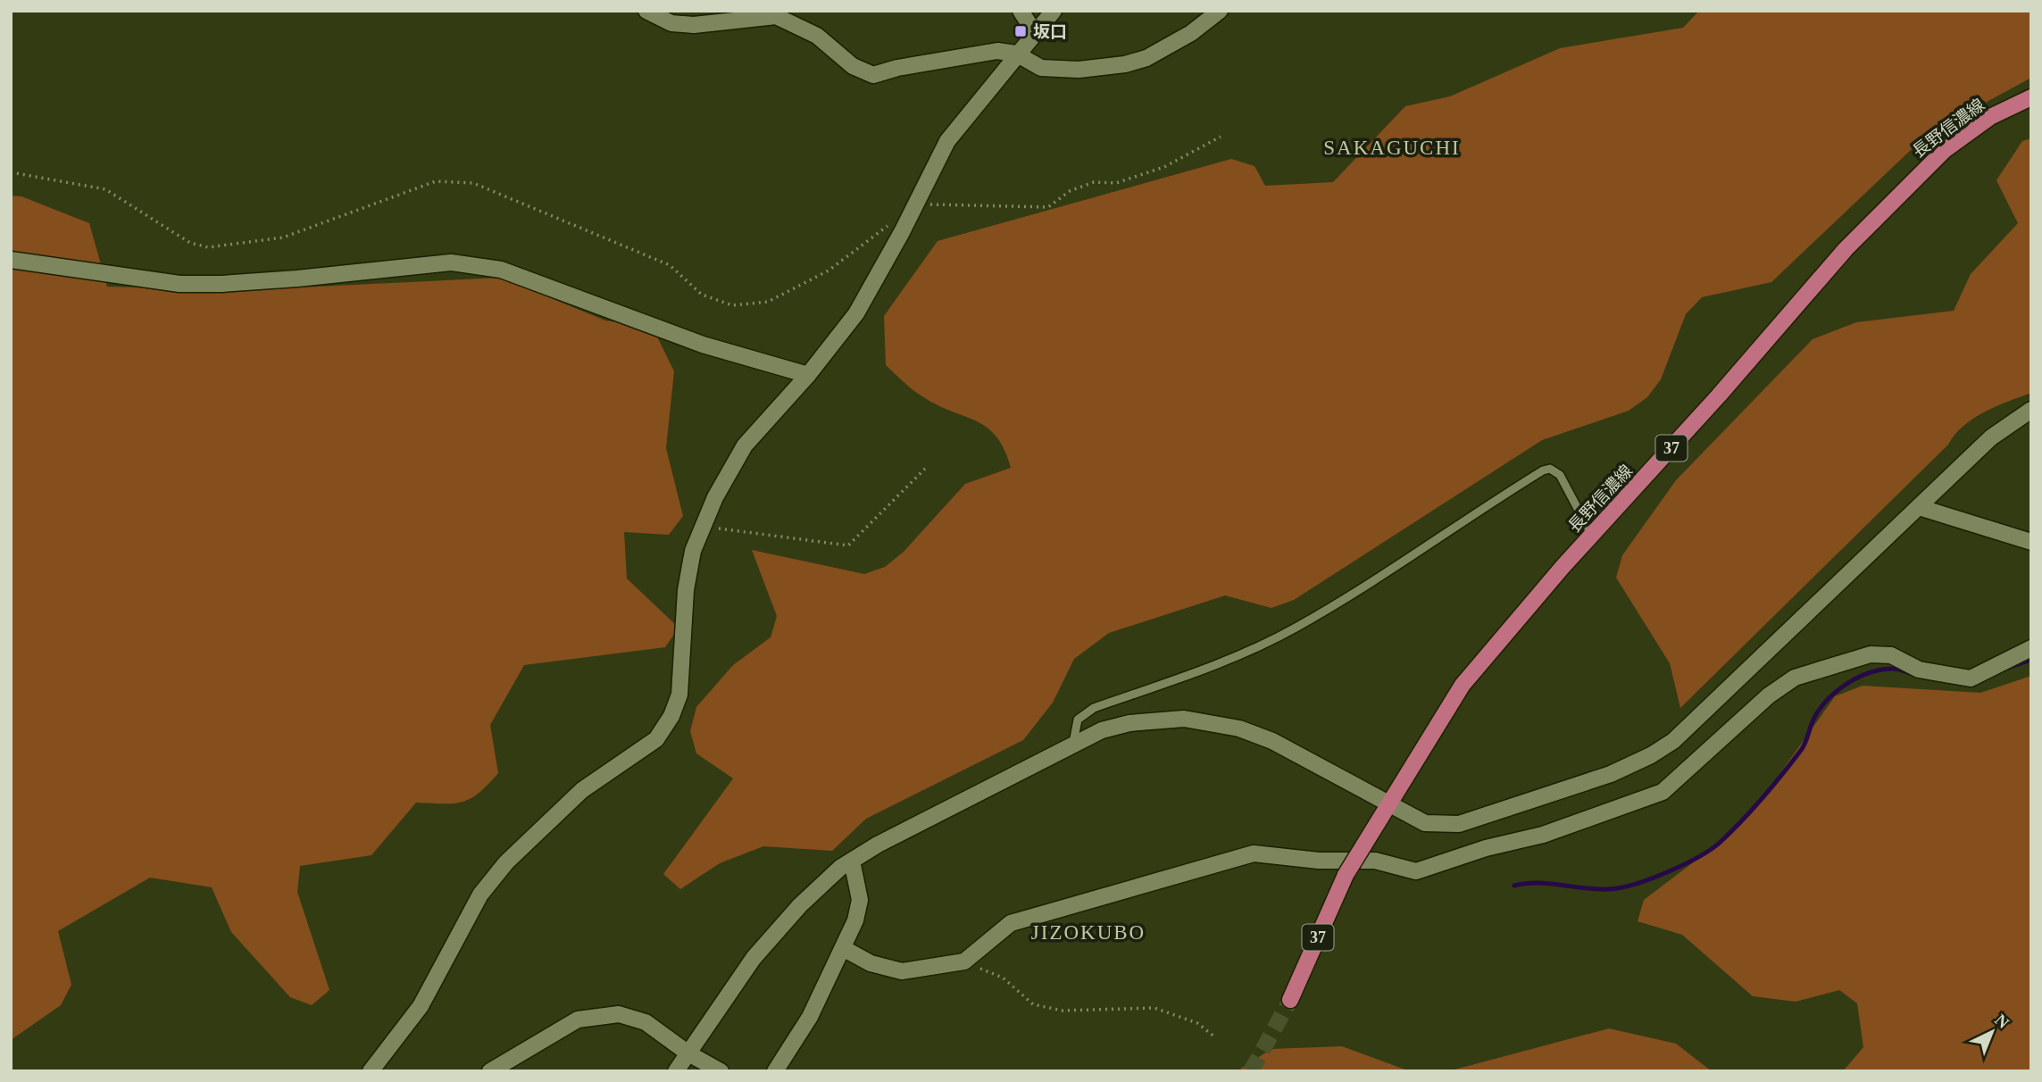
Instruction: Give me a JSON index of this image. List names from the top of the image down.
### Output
{
  "streets": {
    "main road": ["長野信濃線", "37"]
  },
  "districts": ["SAKAGUCHI", "JIZOKUBO"],
  "places": {
    "transit": ["坂口"]
  },
  "north": "top right"
}
